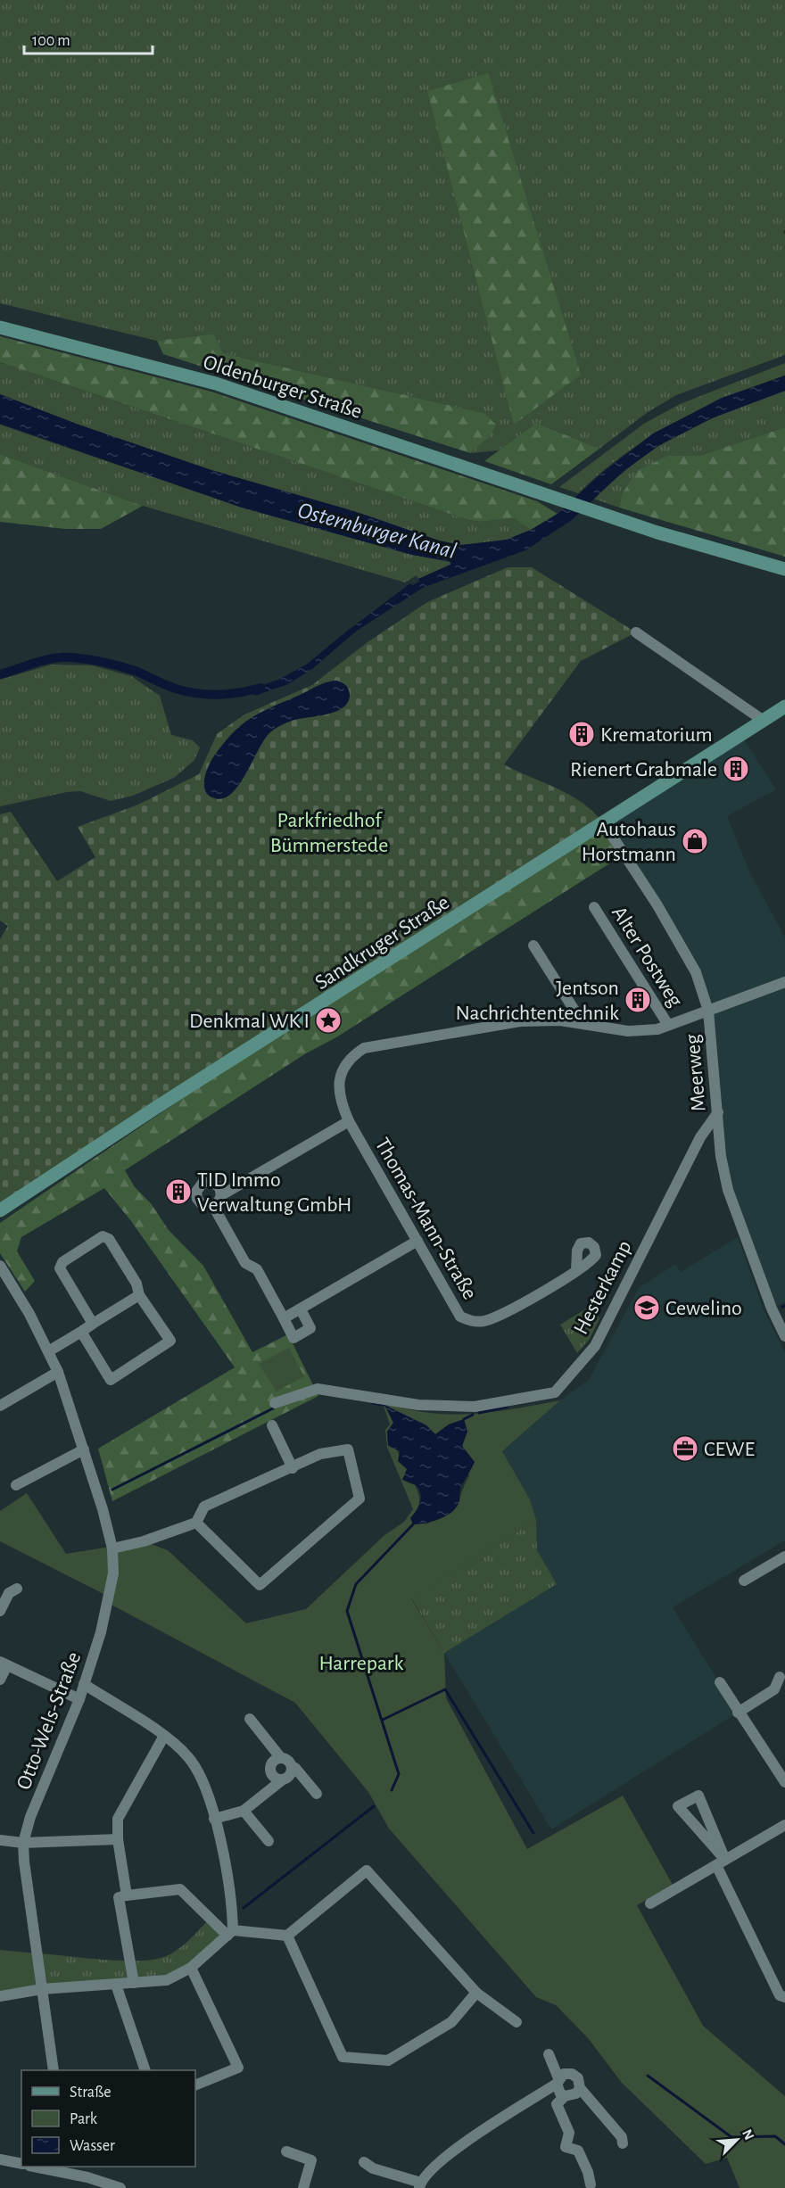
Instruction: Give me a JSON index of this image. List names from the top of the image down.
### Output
{
  "streets": {
    "street": [
      "Oldenburger Straße",
      "Sandkruger Straße",
      "Alter Postweg",
      "Meerweg",
      "Thomas-Mann-Straße",
      "Hesterkamp",
      "Otto-Wels-Straße"
    ]
  },
  "crossings": [
    ["Sandkruger Straße", "Meerweg"],
    ["Alter Postweg", "Meerweg"],
    ["Alter Postweg", "Thomas-Mann-Straße"],
    ["Meerweg", "Hesterkamp"]
  ],
  "water": ["Osternburger Kanal"],
  "parks": ["Parkfriedhof Bümmerstede", "Harrepark"],
  "places": {
    "building": [
      "Krematorium",
      "Rienert Grabmale",
      "Jentson Nachrichtentechnik",
      "TID Immo Verwaltung GmbH"
    ],
    "shop": ["Autohaus Horstmann"],
    "place": ["Denkmal WK I"],
    "school or university": ["Cewelino"],
    "office": ["CEWE"]
  },
  "legend": ["Straße", "Park", "Wasser"],
  "scale_bar": "100 m",
  "north": "top right"
}
